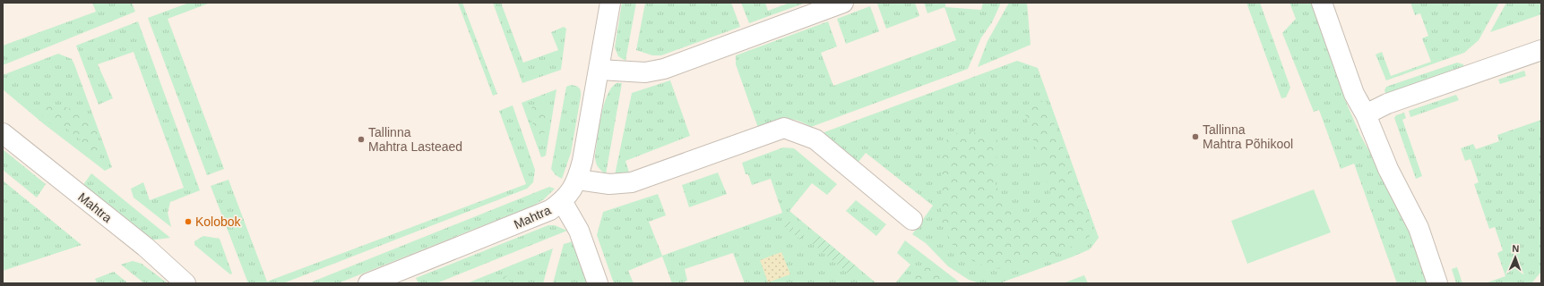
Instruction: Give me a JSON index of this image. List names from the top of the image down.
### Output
{
  "streets": {
    "street": ["Mahtra"]
  },
  "places": ["Tallinna Mahtra Põhikool", "Tallinna Mahtra Lasteaed", "Kolobok"],
  "north": "top"
}
